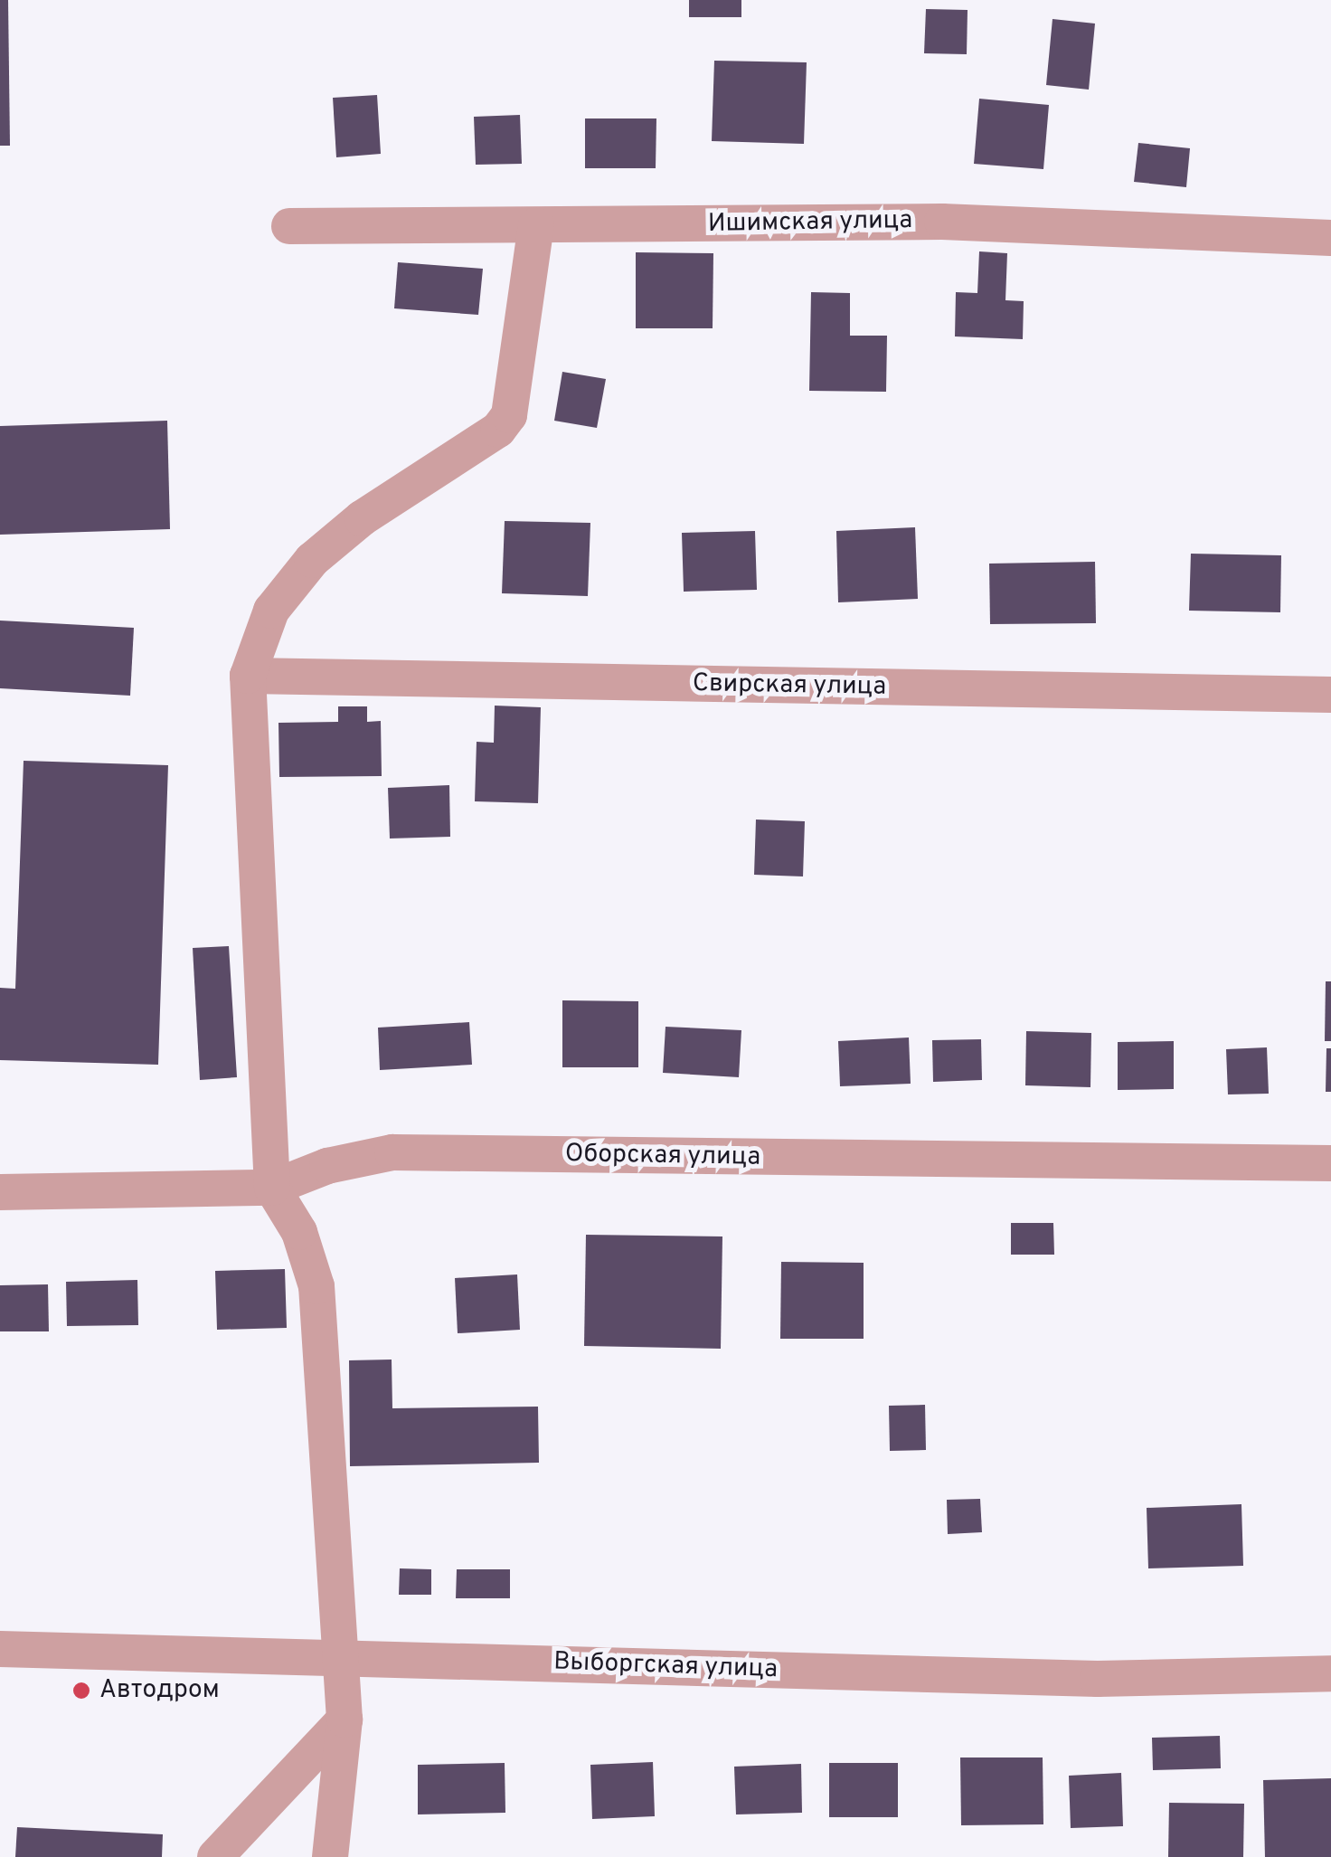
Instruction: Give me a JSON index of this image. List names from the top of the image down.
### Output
{
  "streets": {
    "street": [
      "Ишимская улица",
      "Свирская улица",
      "Оборская улица",
      "Выборгская улица"
    ]
  },
  "places": ["Автодром"]
}
